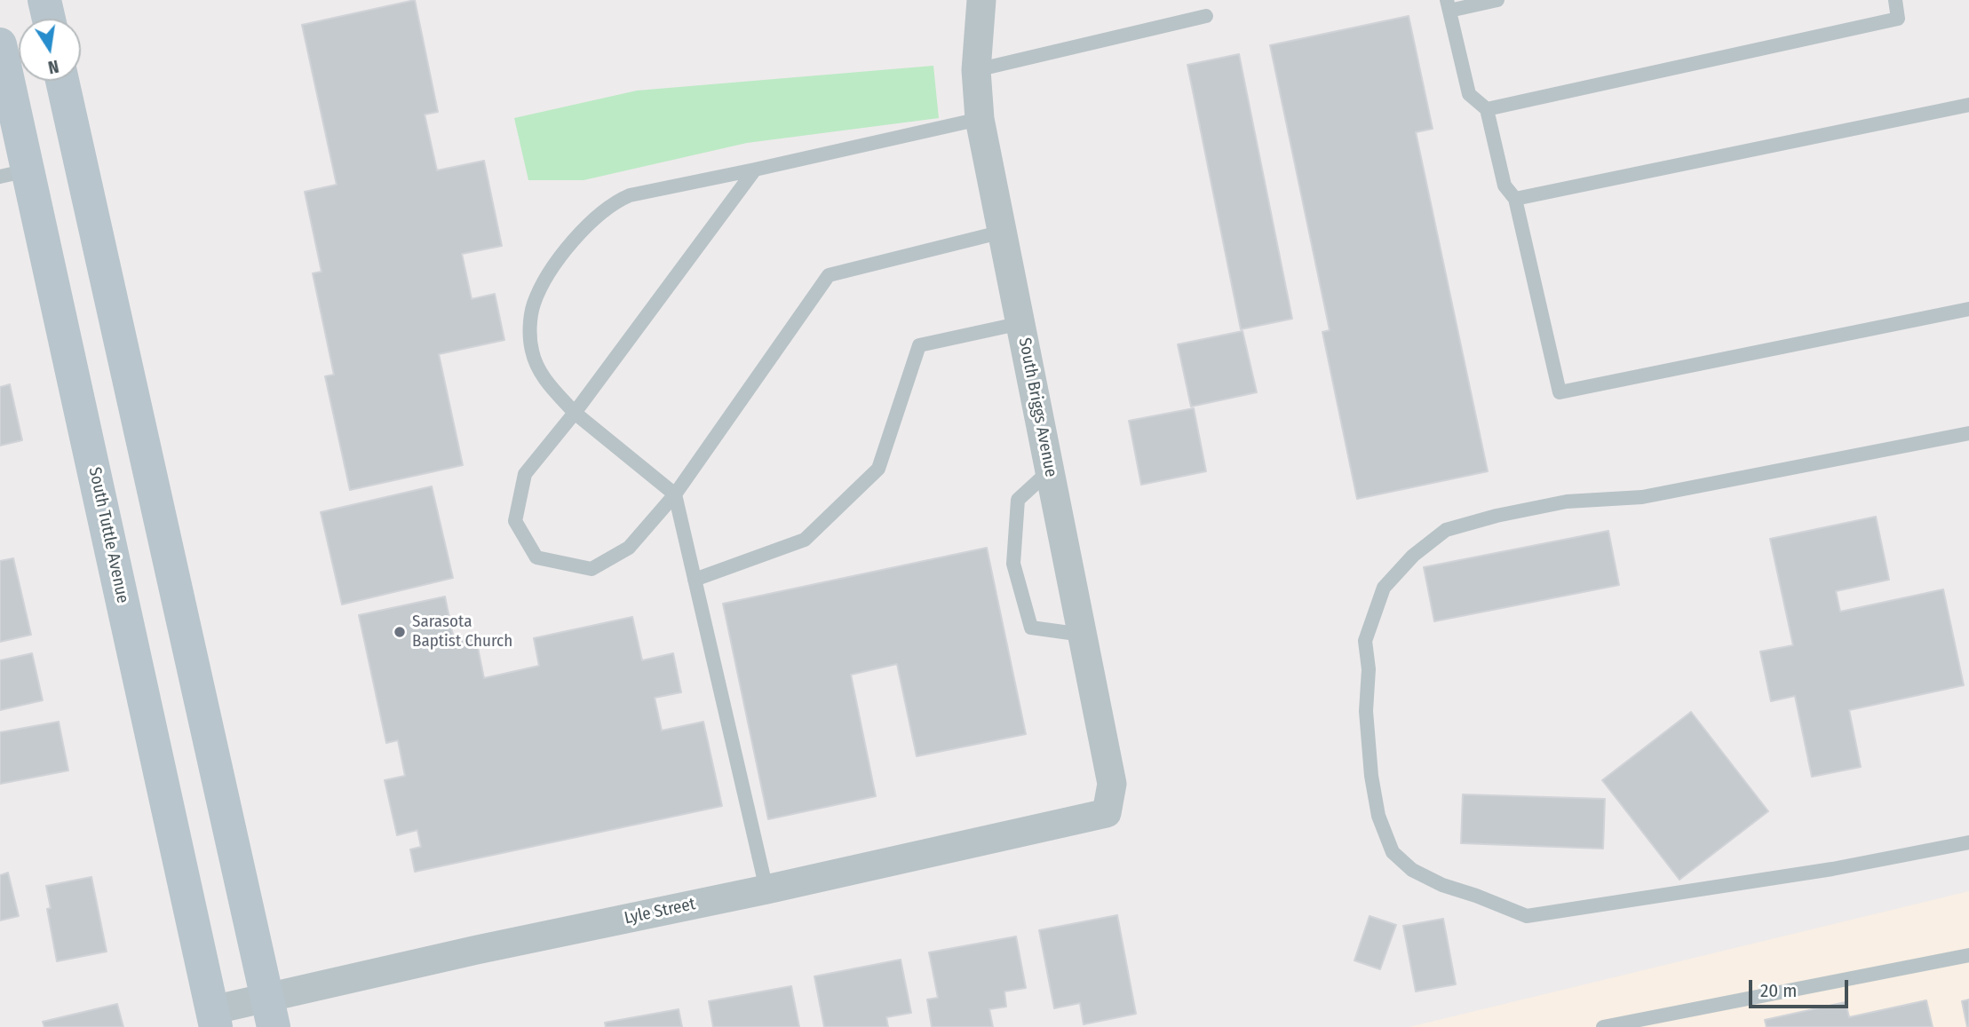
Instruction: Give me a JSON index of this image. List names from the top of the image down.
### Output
{
  "streets": {
    "main road": ["South Tuttle Avenue"],
    "street": ["South Briggs Avenue", "Lyle Street"]
  },
  "crossings": [
    ["South Briggs Avenue", "Lyle Street"],
    ["South Tuttle Avenue", "Lyle Street"]
  ],
  "places": ["Sarasota Baptist Church"],
  "scale_bar": "20 m",
  "north": "bottom"
}
